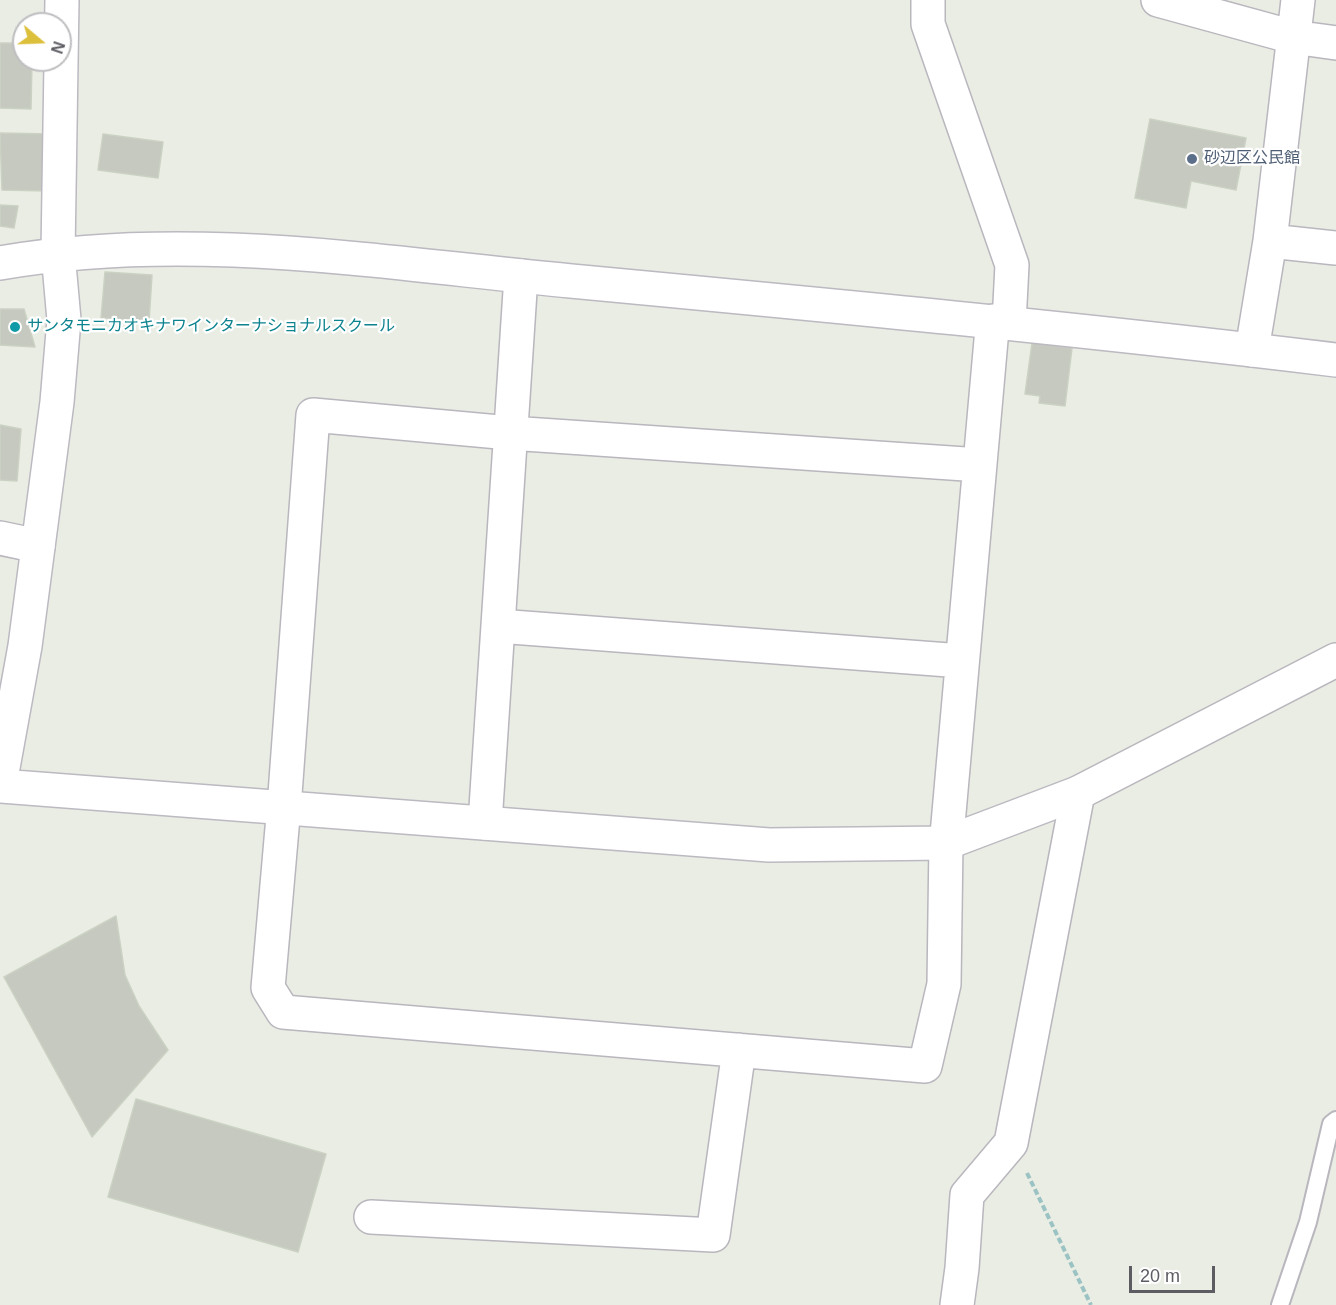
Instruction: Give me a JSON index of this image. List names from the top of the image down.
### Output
{
  "places": ["砂辺区公民館", "サンタモニカオキナワインターナショナルスクール"],
  "scale_bar": "20 m",
  "north": "right"
}
